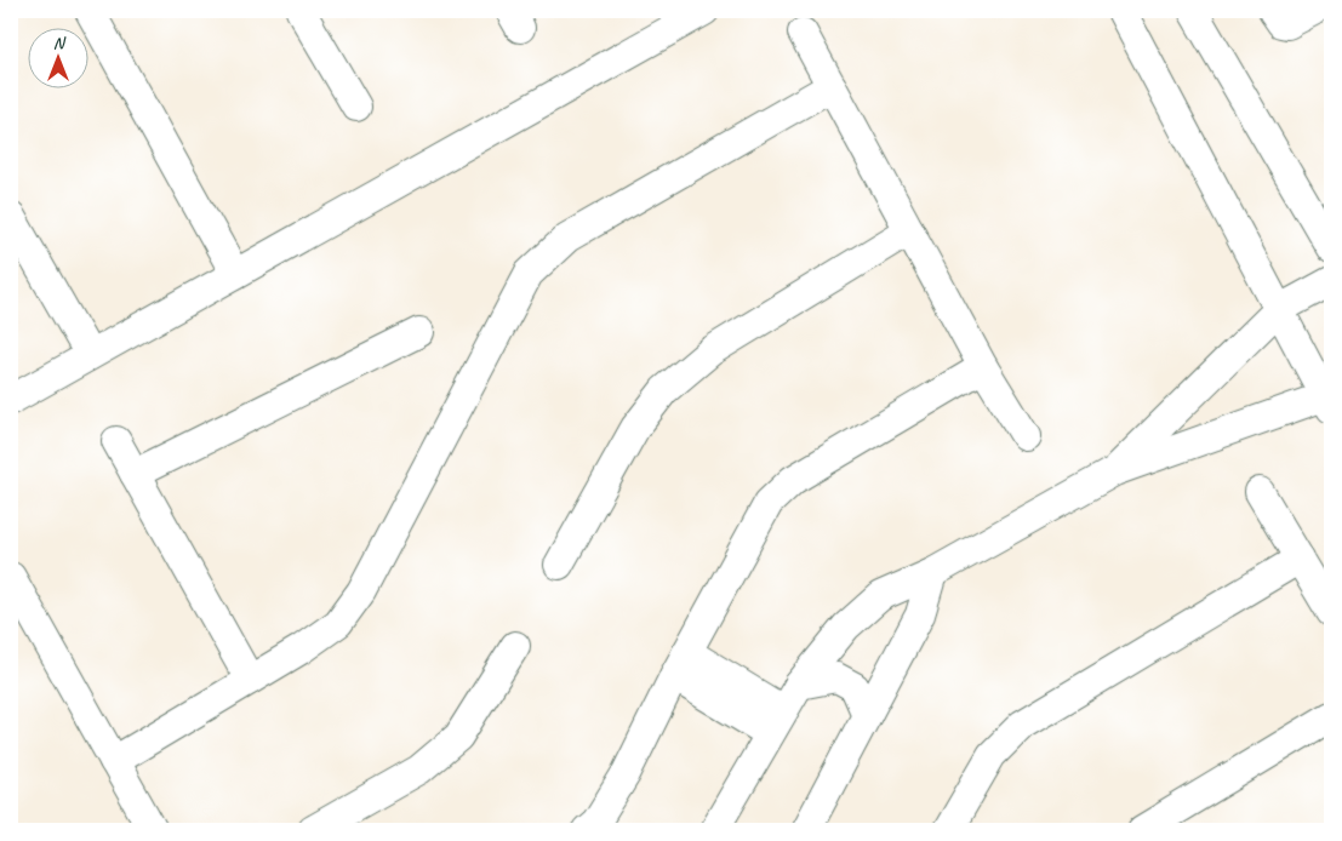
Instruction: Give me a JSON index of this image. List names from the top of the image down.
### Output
{
  "north": "top"
}
